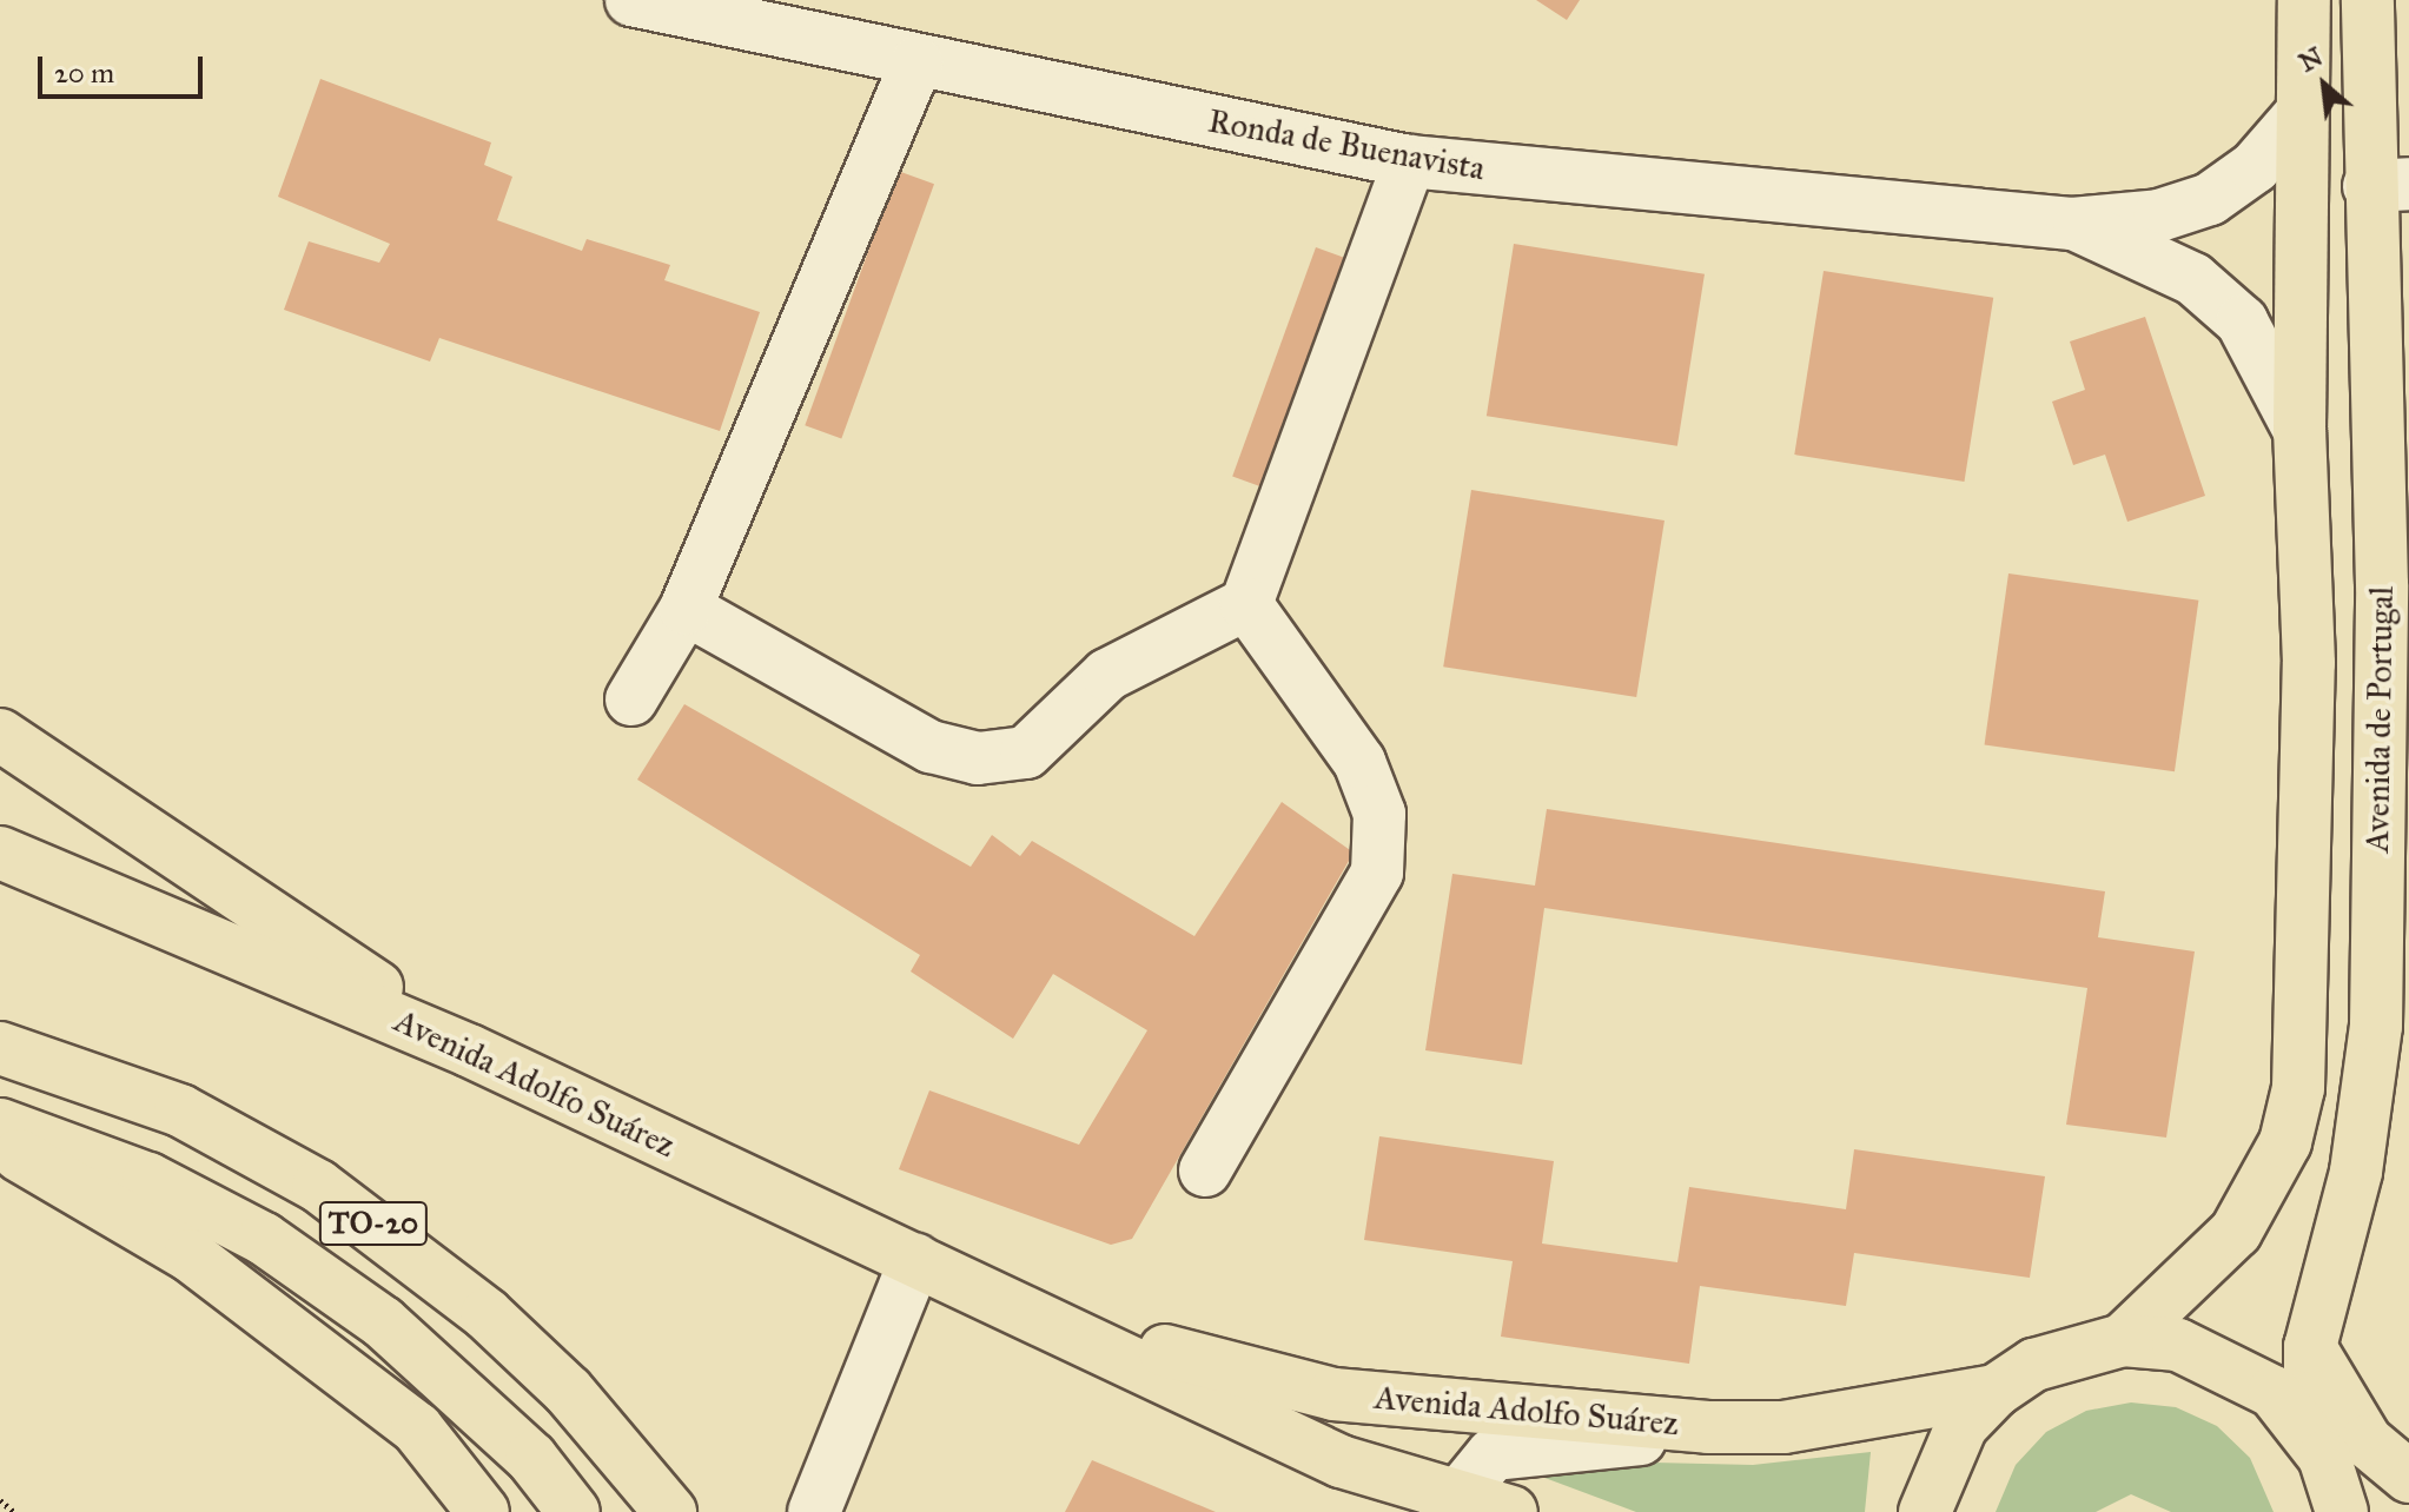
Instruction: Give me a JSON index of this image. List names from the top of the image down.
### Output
{
  "streets": {
    "main road": ["Avenida de Portugal", "Avenida Adolfo Suárez", "TO-20"],
    "street": ["Ronda de Buenavista"]
  },
  "scale_bar": "20 m",
  "north": "top left"
}
